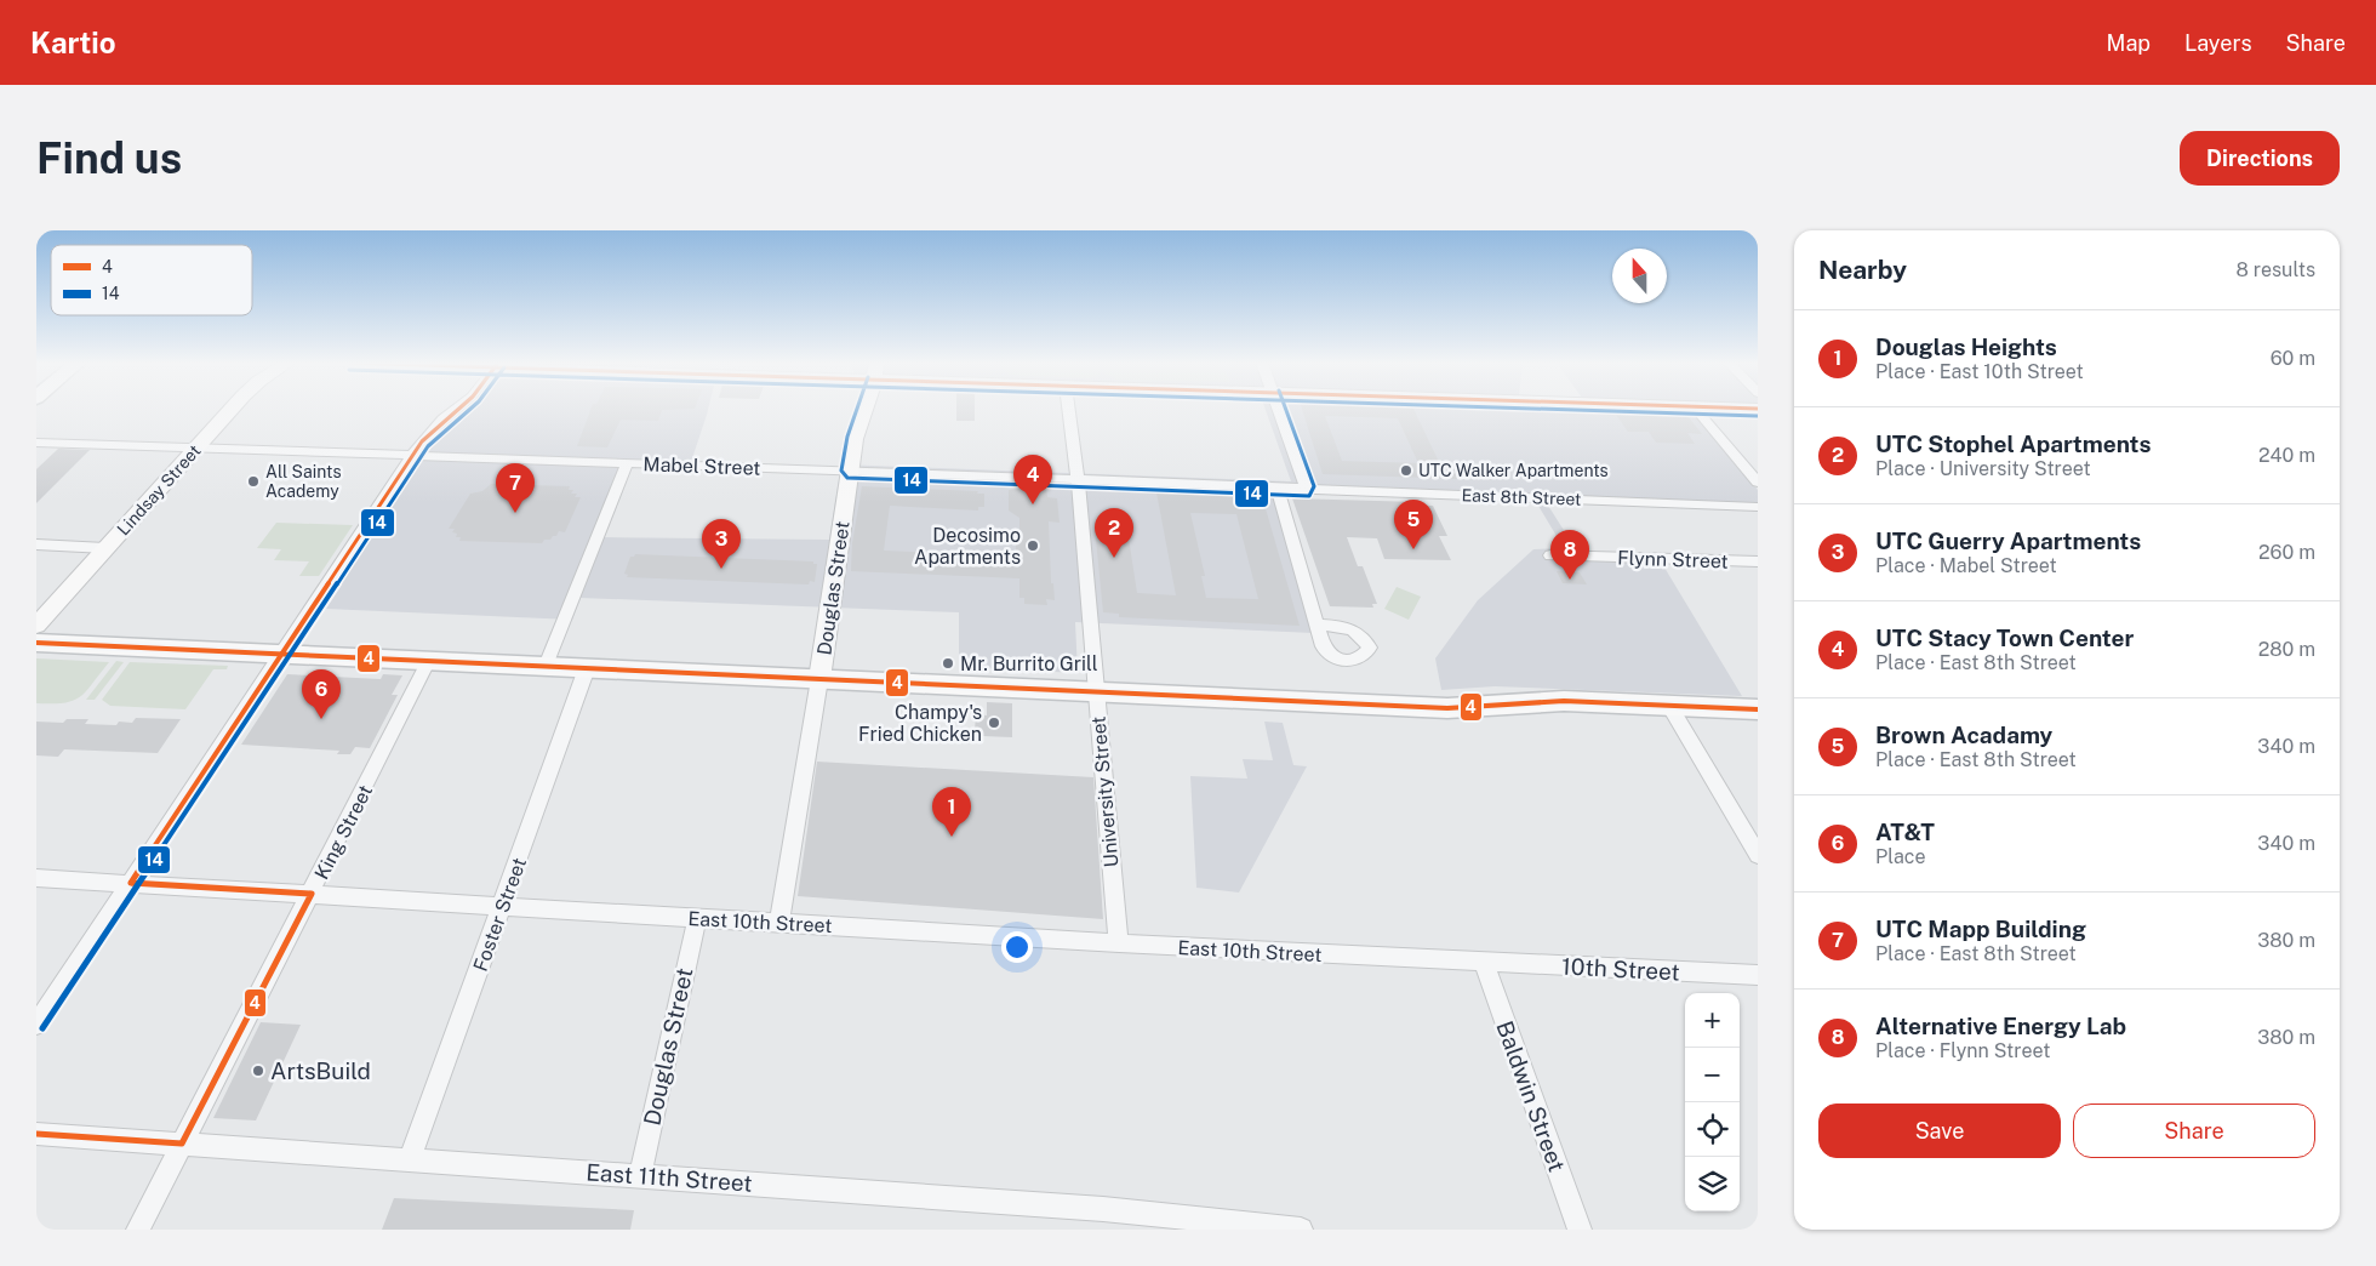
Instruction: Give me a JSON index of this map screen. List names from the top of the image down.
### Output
{
  "streets": {
    "main road": ["Lindsay Street", "Douglas Street"],
    "street": [
      "Mabel Street",
      "East 8th Street",
      "Flynn Street",
      "University Street",
      "King Street",
      "Foster Street",
      "East 10th Street",
      "10th Street",
      "Baldwin Street",
      "East 11th Street"
    ]
  },
  "crossings": [
    ["Mabel Street", "East 8th Street"],
    ["Mabel Street", "Douglas Street"],
    ["East 8th Street", "Douglas Street"],
    ["East 8th Street", "University Street"],
    ["Douglas Street", "East 10th Street"],
    ["Douglas Street", "East 11th Street"],
    ["University Street", "East 10th Street"],
    ["King Street", "East 10th Street"],
    ["King Street", "East 11th Street"],
    ["Foster Street", "East 10th Street"],
    ["Foster Street", "East 11th Street"],
    ["East 10th Street", "10th Street"],
    ["East 10th Street", "Baldwin Street"],
    ["10th Street", "Baldwin Street"]
  ],
  "places": [
    "UTC Walker Apartments",
    "All Saints Academy",
    "Decosimo Apartments",
    "Mr. Burrito Grill",
    "Champy's Fried Chicken",
    "ArtsBuild"
  ],
  "lines": ["transit line 4", "transit line 14"],
  "legend": ["4", "14"],
  "north": "top",
  "page": {
    "header": "Kartio",
    "nav": ["Map", "Layers", "Share"],
    "buttons": [
      "Directions",
      ["Save", "Share"]
    ],
    "title": "Find us",
    "heading": ["Nearby", "8 results"],
    "list": [
      {
        "mark": "1",
        "name": "Douglas Heights",
        "note": "Place · East 10th Street",
        "value": "60 m"
      },
      {
        "mark": "2",
        "name": "UTC Stophel Apartments",
        "note": "Place · University Street",
        "value": "240 m"
      },
      {
        "mark": "3",
        "name": "UTC Guerry Apartments",
        "note": "Place · Mabel Street",
        "value": "260 m"
      },
      {
        "mark": "4",
        "name": "UTC Stacy Town Center",
        "note": "Place · East 8th Street",
        "value": "280 m"
      },
      {
        "mark": "5",
        "name": "Brown Acadamy",
        "note": "Place · East 8th Street",
        "value": "340 m"
      },
      {
        "mark": "6",
        "name": "AT&T",
        "note": "Place",
        "value": "340 m"
      },
      {
        "mark": "7",
        "name": "UTC Mapp Building",
        "note": "Place · East 8th Street",
        "value": "380 m"
      },
      {
        "mark": "8",
        "name": "Alternative Energy Lab",
        "note": "Place · Flynn Street",
        "value": "380 m"
      }
    ],
    "pins": [
      "4",
      "7",
      "5",
      "2",
      "3",
      "8",
      "6",
      "1"
    ],
    "map_buttons": ["+", "−"]
  }
}
